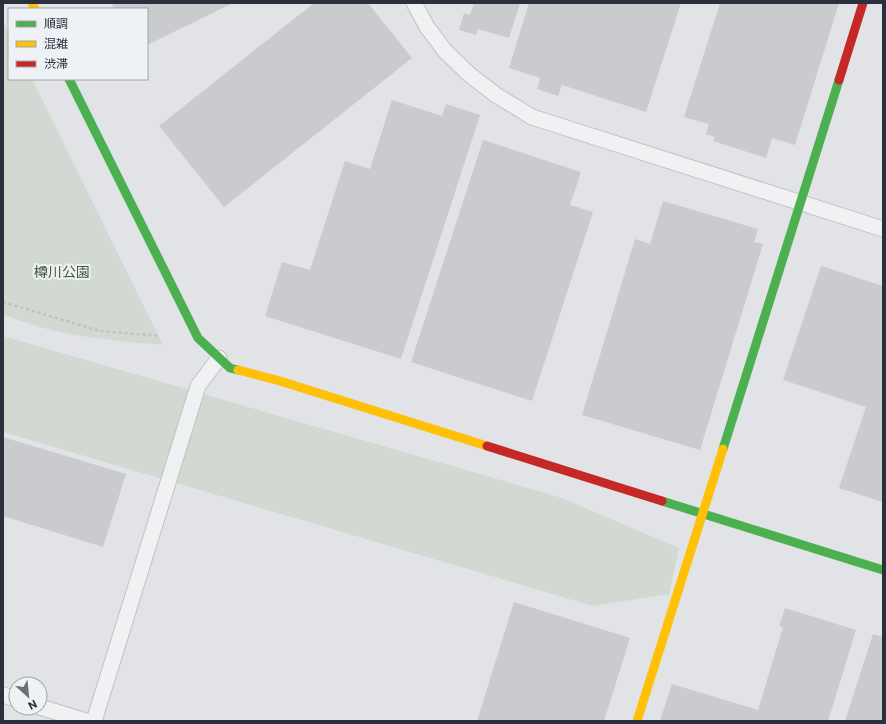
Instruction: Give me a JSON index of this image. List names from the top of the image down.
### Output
{
  "parks": ["樽川公園"],
  "legend": ["順調", "混雑", "渋滞"],
  "north": "bottom right"
}
